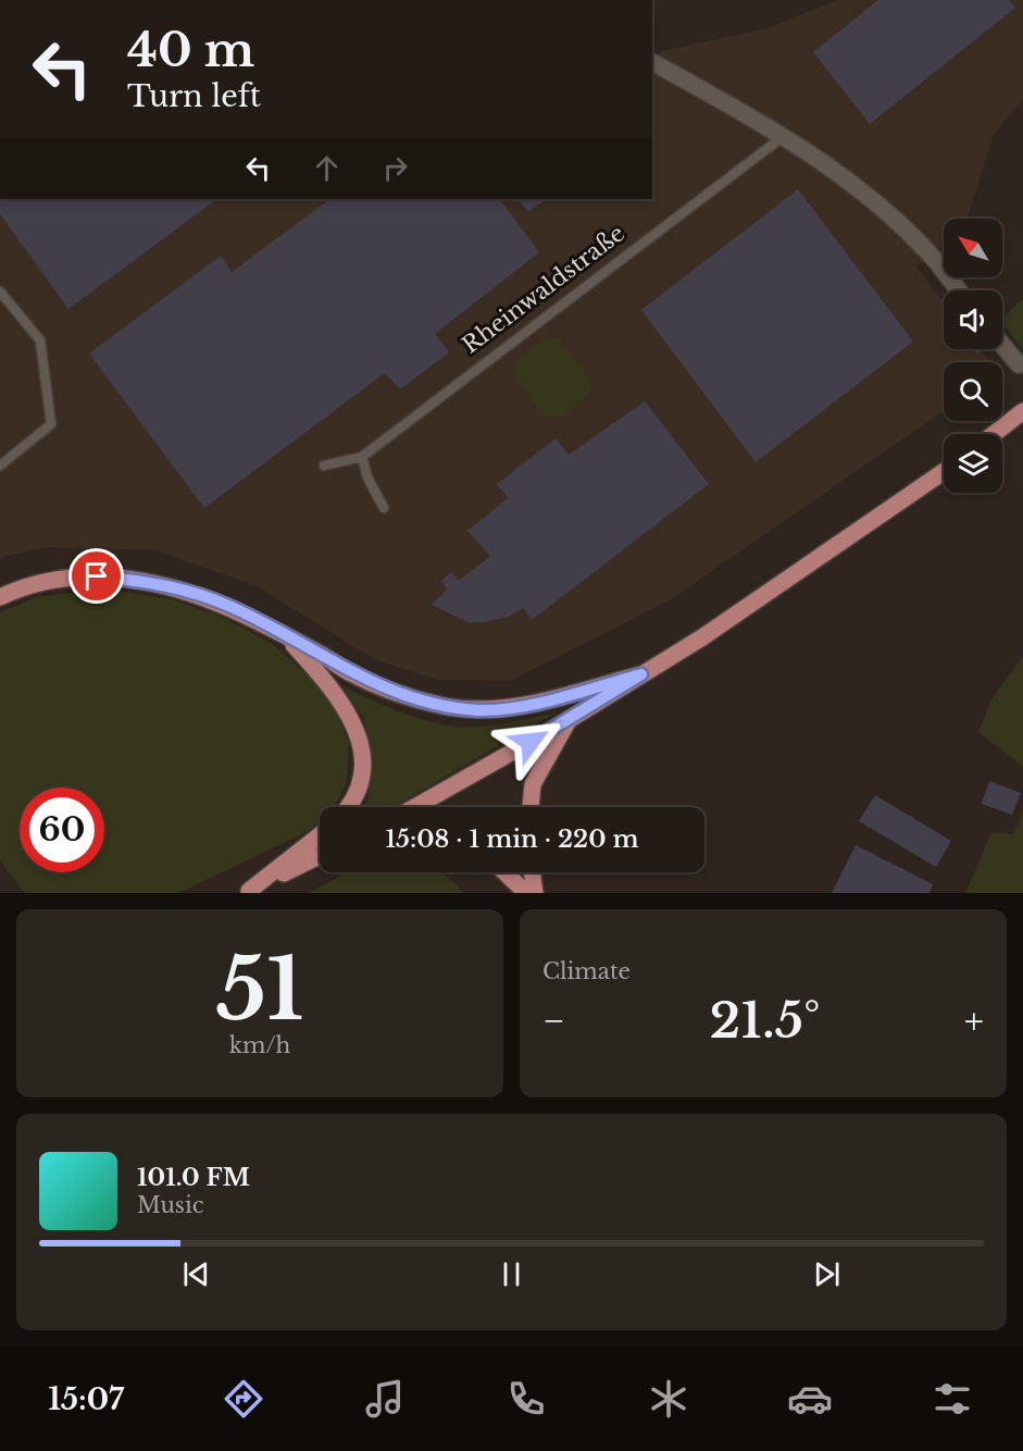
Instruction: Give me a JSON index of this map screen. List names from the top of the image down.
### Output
{
  "streets": {
    "lane": ["Rheinwaldstraße"]
  },
  "north": "top left",
  "page": {
    "turn": ["40 m", "Turn left"],
    "limit": "60",
    "trip": "15:08 · 1 min · 220 m",
    "tile": [
      ["51", "km/h"],
      "Climate"
    ],
    "heat": ["−", "21.5°", "+"],
    "song": ["101.0 FM", "Music"],
    "tabs": "15:07"
  }
}
